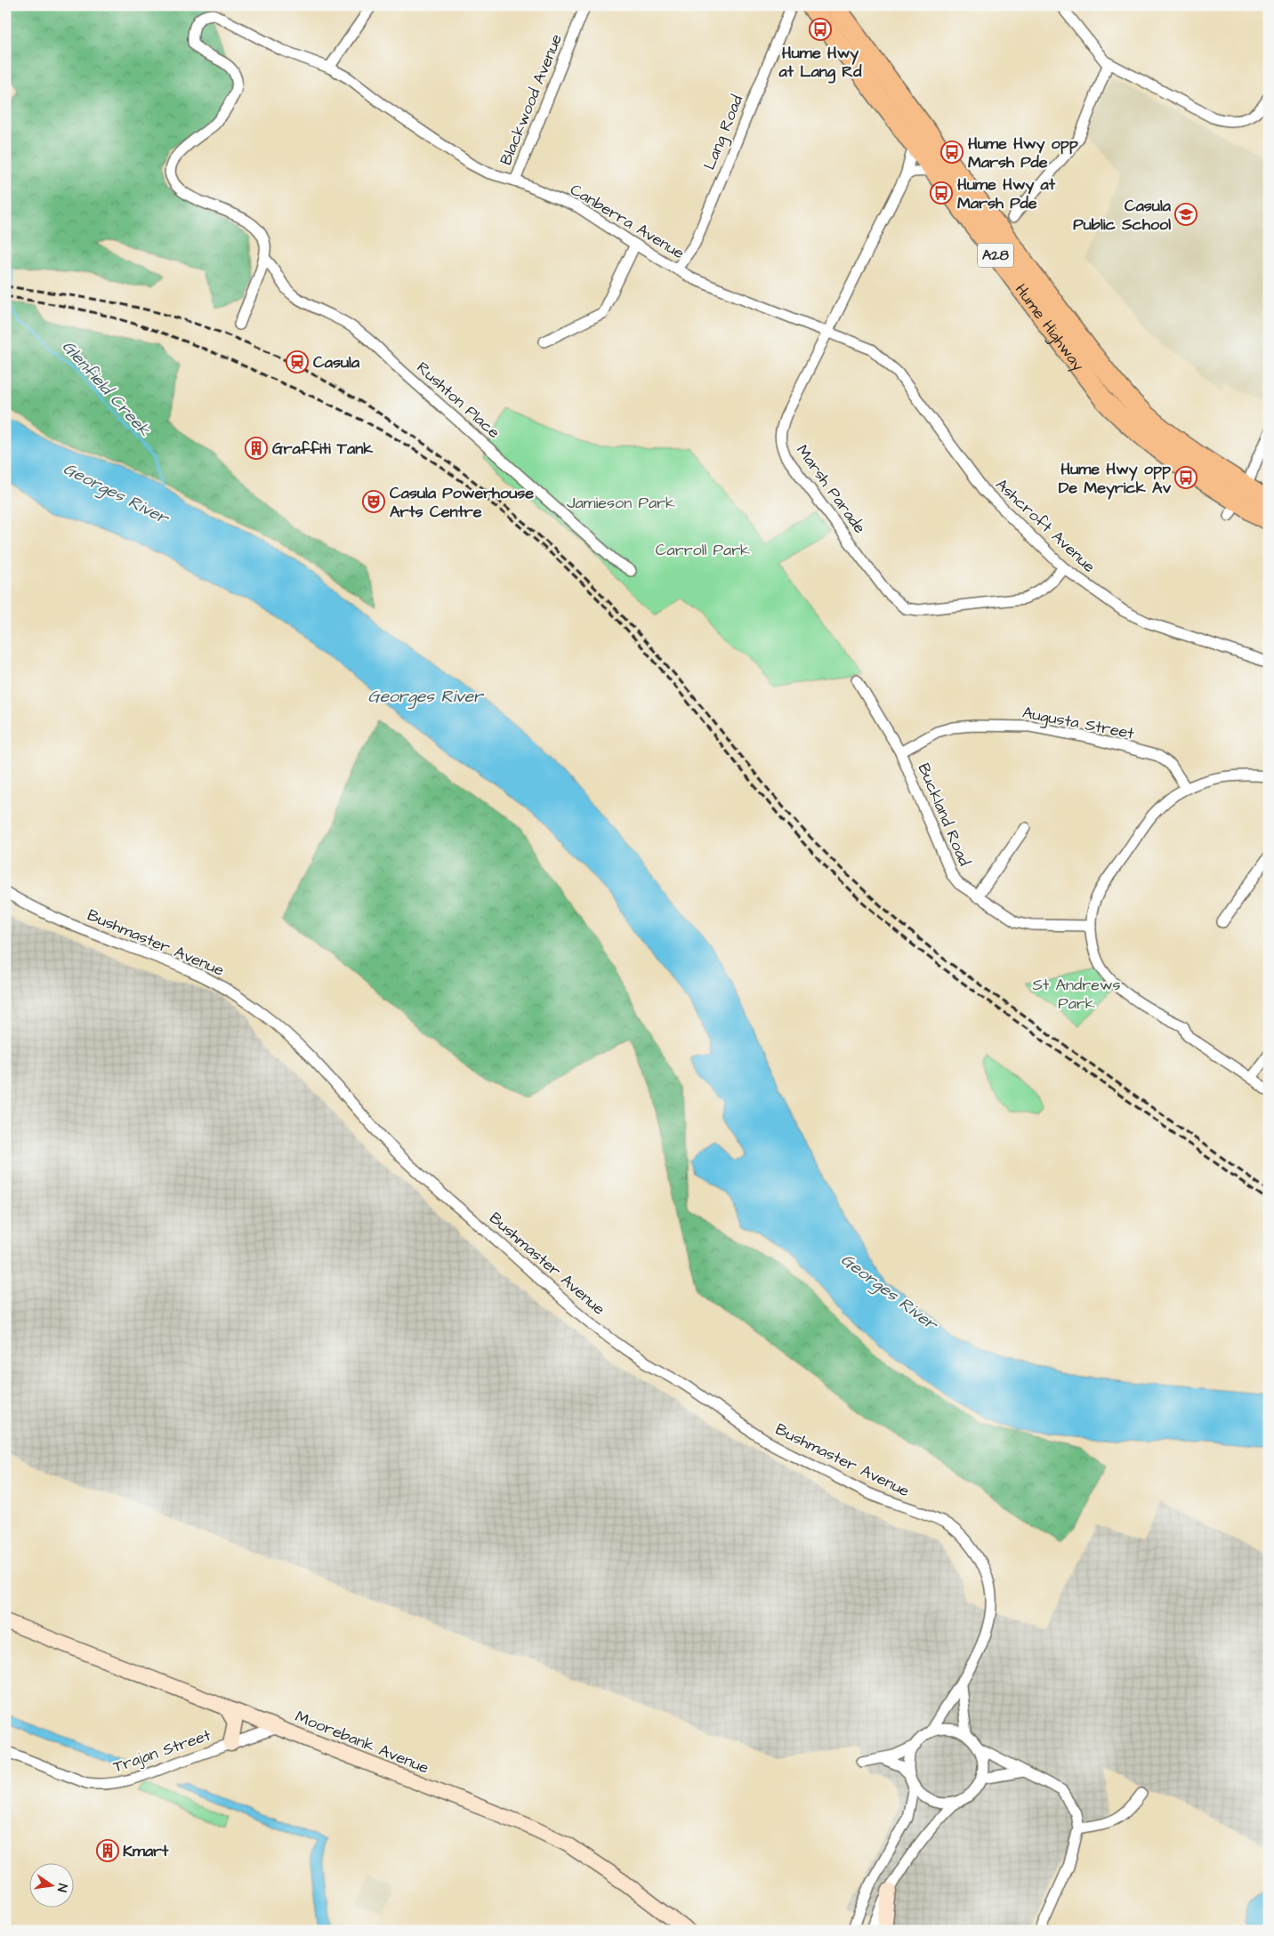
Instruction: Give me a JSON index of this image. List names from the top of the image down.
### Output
{
  "streets": {
    "highway": ["A28", "Hume Highway"],
    "main road": ["Moorebank Avenue"],
    "street": [
      "Blackwood Avenue",
      "Lang Road",
      "Canberra Avenue",
      "Rushton Place",
      "Marsh Parade",
      "Ashcroft Avenue",
      "Augusta Street",
      "Buckland Road",
      "Bushmaster Avenue",
      "Trajan Street"
    ]
  },
  "crossings": [
    ["Blackwood Avenue", "Canberra Avenue"],
    ["Lang Road", "Canberra Avenue"],
    ["Canberra Avenue", "Rushton Place"],
    ["Canberra Avenue", "Marsh Parade"],
    ["Canberra Avenue", "Ashcroft Avenue"],
    ["Hume Highway", "Marsh Parade"],
    ["Marsh Parade", "Ashcroft Avenue"],
    ["Augusta Street", "Buckland Road"],
    ["Moorebank Avenue", "Trajan Street"]
  ],
  "water": ["Glenfield Creek", "Georges River"],
  "parks": ["Jamieson Park", "Carroll Park", "St Andrews Park"],
  "places": {
    "bus stop": [
      "Hume Hwy at Lang Rd",
      "Hume Hwy opp Marsh Pde",
      "Hume Hwy at Marsh Pde",
      "Hume Hwy opp De Meyrick Av"
    ],
    "school or university": ["Casula Public School"],
    "station": ["Casula"],
    "building": ["Graffiti Tank", "Kmart"],
    "theatre": ["Casula Powerhouse Arts Centre"]
  },
  "north": "right"
}
